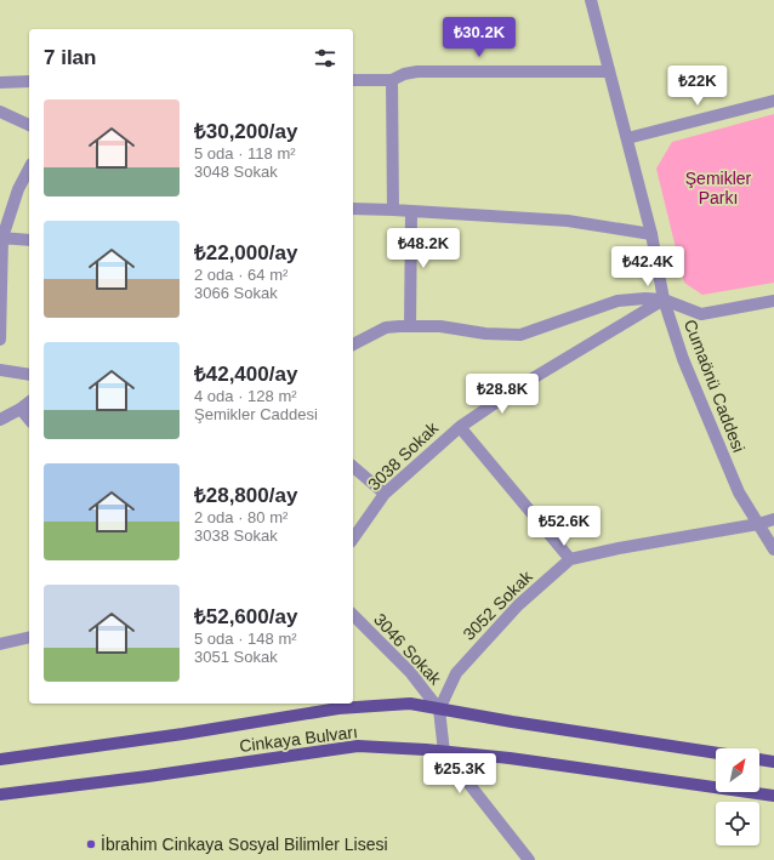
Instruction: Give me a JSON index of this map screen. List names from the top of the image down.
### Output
{
  "streets": {
    "main road": ["Cinkaya Bulvarı"],
    "street": [
      "Cumaönü Caddesi",
      "3038 Sokak",
      "3052 Sokak",
      "3046 Sokak"
    ]
  },
  "crossings": [
    ["Cumaönü Caddesi", "3038 Sokak"],
    ["Cumaönü Caddesi", "3052 Sokak"],
    ["3052 Sokak", "3046 Sokak"],
    ["3052 Sokak", "Cinkaya Bulvarı"],
    ["3046 Sokak", "Cinkaya Bulvarı"]
  ],
  "parks": ["Şemikler Parkı"],
  "places": ["İbrahim Cinkaya Sosyal Bilimler Lisesi"],
  "north": "top right",
  "page": {
    "price": [
      "₺30.2K",
      "₺22K",
      "₺48.2K",
      "₺42.4K",
      "₺28.8K",
      "₺52.6K",
      "₺25.3K"
    ],
    "heading": "7 ilan",
    "list": [
      {
        "name": "₺30,200/ay",
        "note": "5 oda · 118 m² · 3048 Sokak"
      },
      {
        "name": "₺22,000/ay",
        "note": "2 oda · 64 m² · 3066 Sokak"
      },
      {
        "name": "₺42,400/ay",
        "note": "4 oda · 128 m² · Şemikler Caddesi"
      },
      {
        "name": "₺28,800/ay",
        "note": "2 oda · 80 m² · 3038 Sokak"
      },
      {
        "name": "₺52,600/ay",
        "note": "5 oda · 148 m² · 3051 Sokak"
      }
    ]
  }
}
